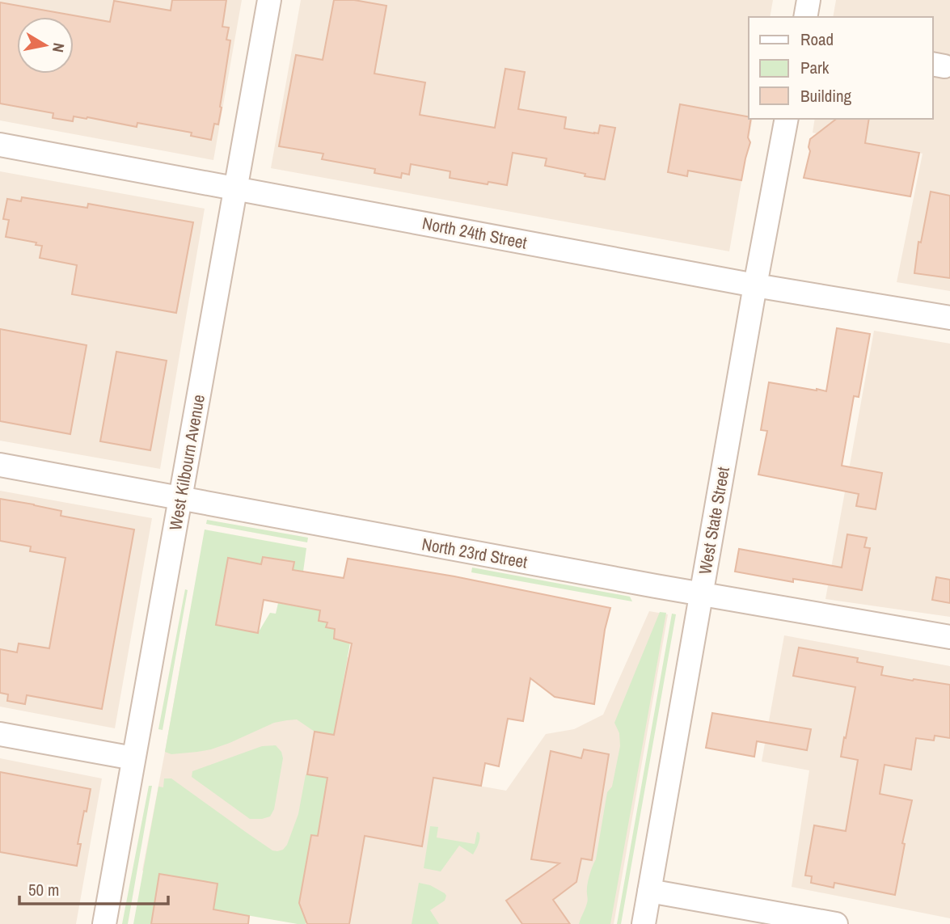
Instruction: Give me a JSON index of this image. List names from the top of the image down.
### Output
{
  "streets": {
    "street": [
      "North 24th Street",
      "West Kilbourn Avenue",
      "West State Street",
      "North 23rd Street"
    ]
  },
  "crossings": [
    ["North 24th Street", "West Kilbourn Avenue"],
    ["North 24th Street", "West State Street"],
    ["West Kilbourn Avenue", "North 23rd Street"],
    ["West State Street", "North 23rd Street"]
  ],
  "legend": ["Road", "Park", "Building"],
  "scale_bar": "50 m",
  "north": "right"
}
